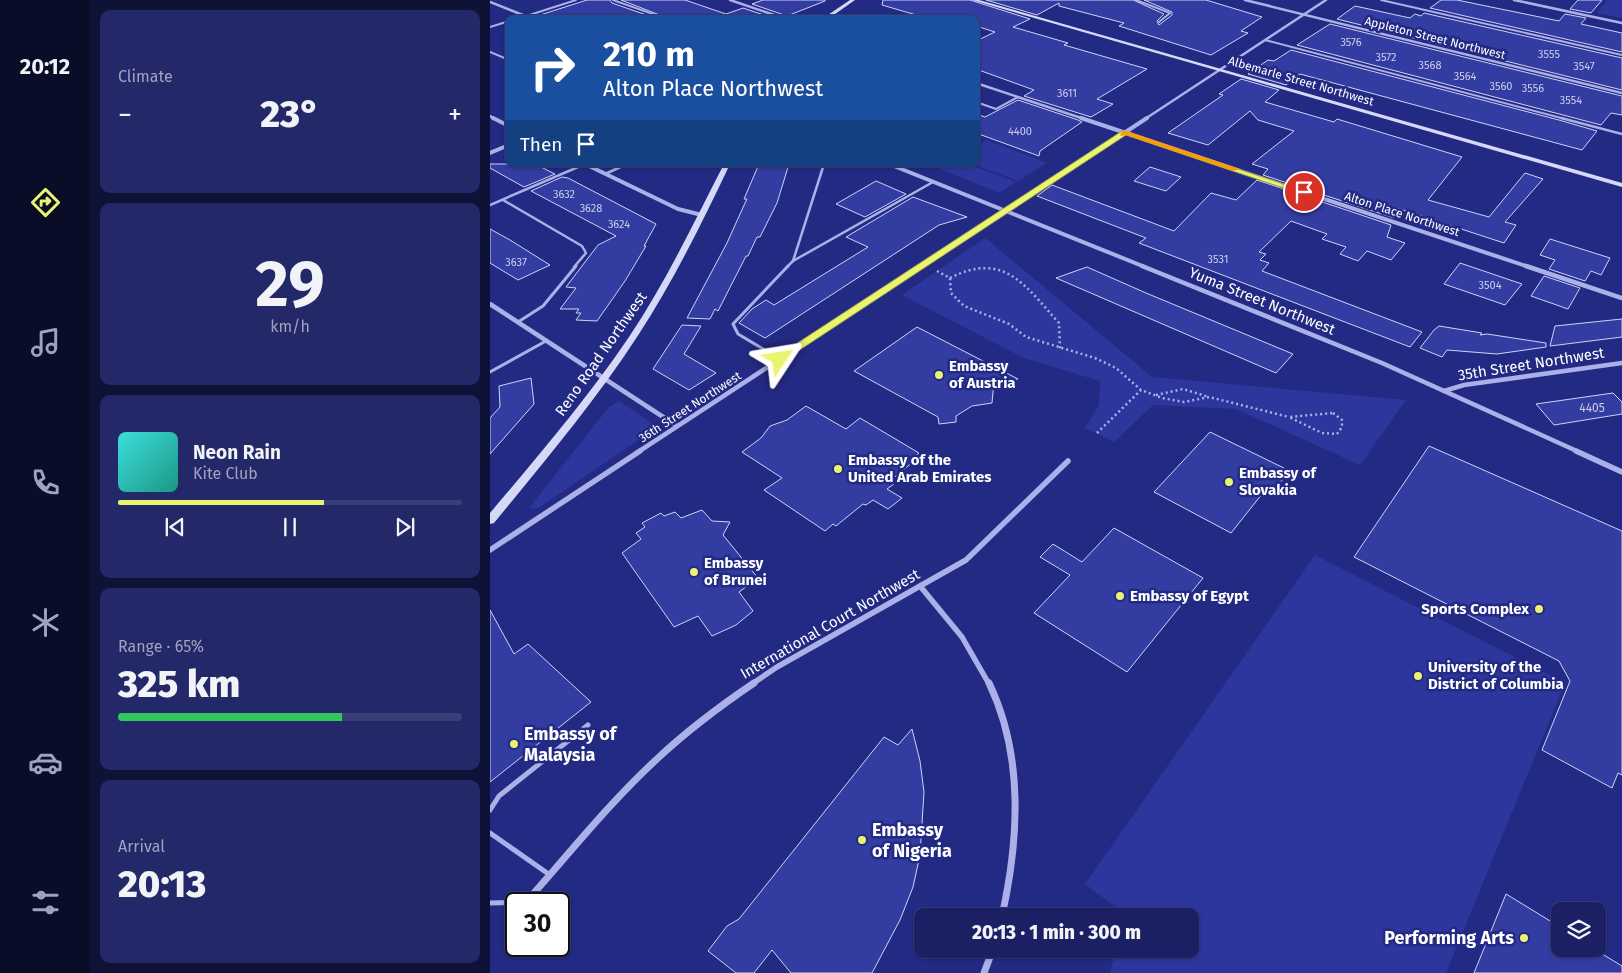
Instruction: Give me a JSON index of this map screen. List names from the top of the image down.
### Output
{
  "streets": {
    "street": [
      "Appleton Street Northwest",
      "Albemarle Street Northwest",
      "Alton Place Northwest",
      "Yuma Street Northwest",
      "Reno Road Northwest",
      "35th Street Northwest",
      "36th Street Northwest",
      "International Court Northwest"
    ]
  },
  "crossings": [
    ["Appleton Street Northwest", "36th Street Northwest"],
    ["Albemarle Street Northwest", "36th Street Northwest"],
    ["Alton Place Northwest", "36th Street Northwest"],
    ["Yuma Street Northwest", "35th Street Northwest"],
    ["Yuma Street Northwest", "36th Street Northwest"]
  ],
  "places": [
    "Embassy of Austria",
    "Embassy of the United Arab Emirates",
    "Embassy of Slovakia",
    "Embassy of Brunei",
    "Embassy of Egypt",
    "Sports Complex",
    "University of the District of Columbia",
    "Embassy of Malaysia",
    "Embassy of Nigeria",
    "Performing Arts"
  ],
  "house_numbers": [
    "3576",
    "3555",
    "3572",
    "3568",
    "3547",
    "3564",
    "3560",
    "3556",
    "3611",
    "3554",
    "4400",
    "3632",
    "3628",
    "3624",
    "3531",
    "3637",
    "3504",
    "4405"
  ],
  "page": {
    "tabs": "20:12",
    "tile": [
      "Climate",
      ["29", "km/h"],
      ["Range · 65%", "325 km"],
      ["Arrival", "20:13"]
    ],
    "turn": ["210 m", "Alton Place Northwest"],
    "heat": ["−", "23°", "+"],
    "then": "Then",
    "song": ["Neon Rain", "Kite Club"],
    "limit": "30",
    "trip": "20:13 · 1 min · 300 m"
  }
}
